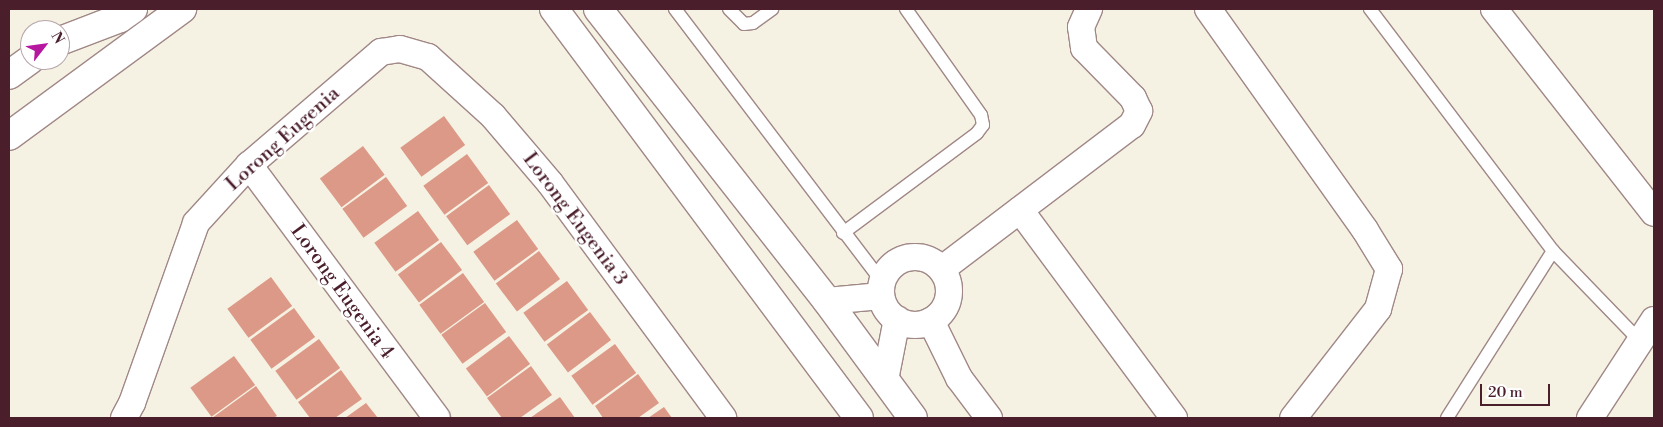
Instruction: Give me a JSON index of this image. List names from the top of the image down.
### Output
{
  "streets": {
    "street": ["Lorong Eugenia", "Lorong Eugenia 3", "Lorong Eugenia 4"]
  },
  "crossings": [
    ["Lorong Eugenia", "Lorong Eugenia 3"],
    ["Lorong Eugenia", "Lorong Eugenia 4"]
  ],
  "scale_bar": "20 m",
  "north": "top right"
}
